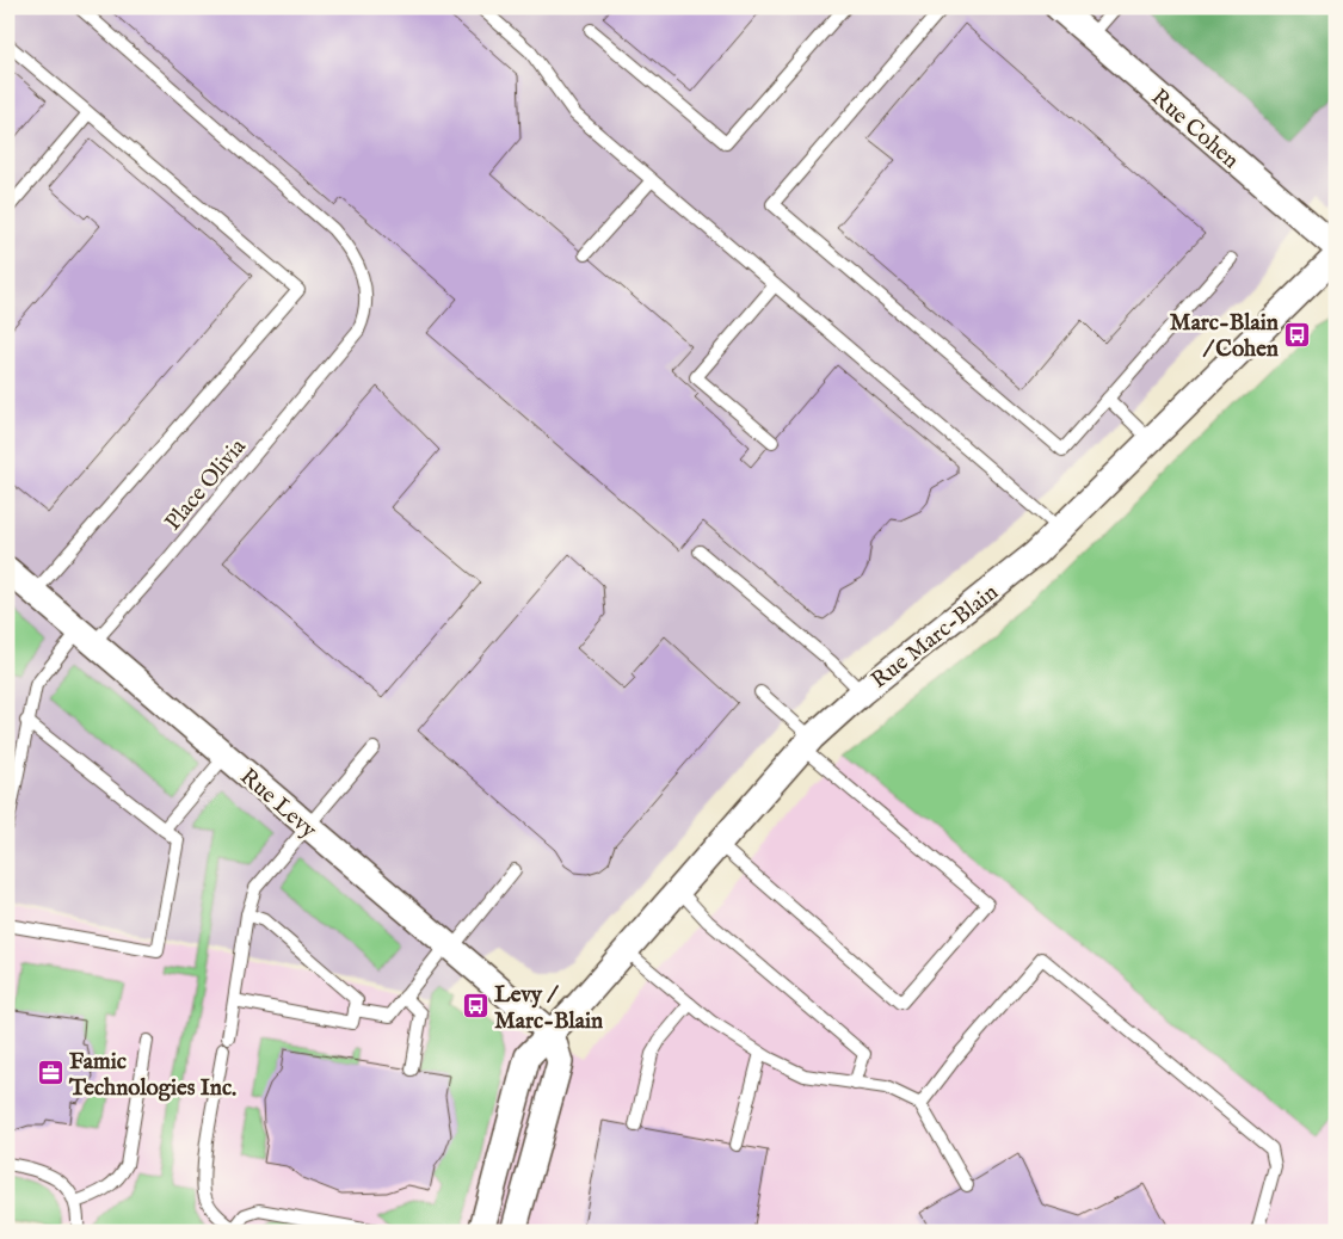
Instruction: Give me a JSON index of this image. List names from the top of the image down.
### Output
{
  "streets": {
    "street": ["Rue Cohen", "Rue Marc-Blain", "Rue Levy"],
    "lane": ["Place Olivia"]
  },
  "crossings": [
    ["Place Olivia", "Rue Levy"],
    ["Rue Marc-Blain", "Rue Levy"]
  ],
  "places": {
    "bus stop": ["Marc-Blain / Cohen", "Levy / Marc-Blain"],
    "office": ["Famic Technologies Inc."]
  }
}
